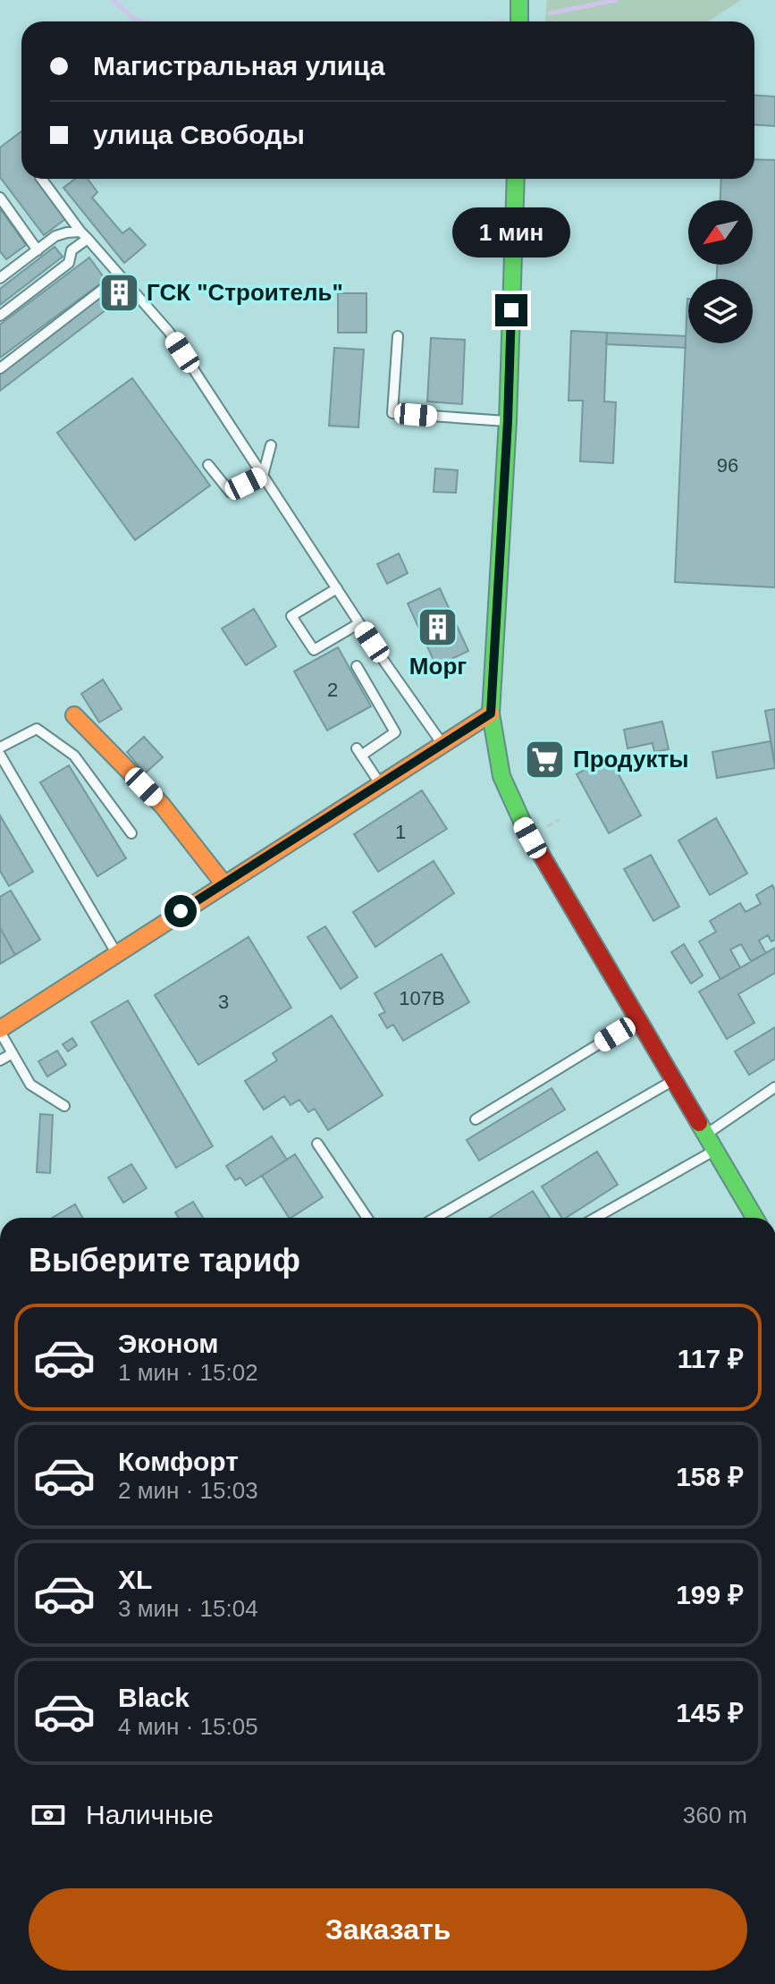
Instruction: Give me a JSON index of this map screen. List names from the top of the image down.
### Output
{
  "places": {
    "building": ["ГСК \"Строитель\"", "Морг"],
    "supermarket": ["Продукты"]
  },
  "house_numbers": [
    "96",
    "2",
    "1",
    "107В",
    "3"
  ],
  "north": "bottom left",
  "page": {
    "banner": ["Магистральная улица", "улица Свободы"],
    "bubble": "1 мин",
    "heading": "Выберите тариф",
    "list": [
      {
        "name": "Эконом",
        "note": "1 мин · 15:02",
        "value": "117 ₽"
      },
      {
        "name": "Комфорт",
        "note": "2 мин · 15:03",
        "value": "158 ₽"
      },
      {
        "name": "XL",
        "note": "3 мин · 15:04",
        "value": "199 ₽"
      },
      {
        "name": "Black",
        "note": "4 мин · 15:05",
        "value": "145 ₽"
      }
    ],
    "pay": ["Наличные", "360 m"],
    "buttons": "Заказать"
  }
}
